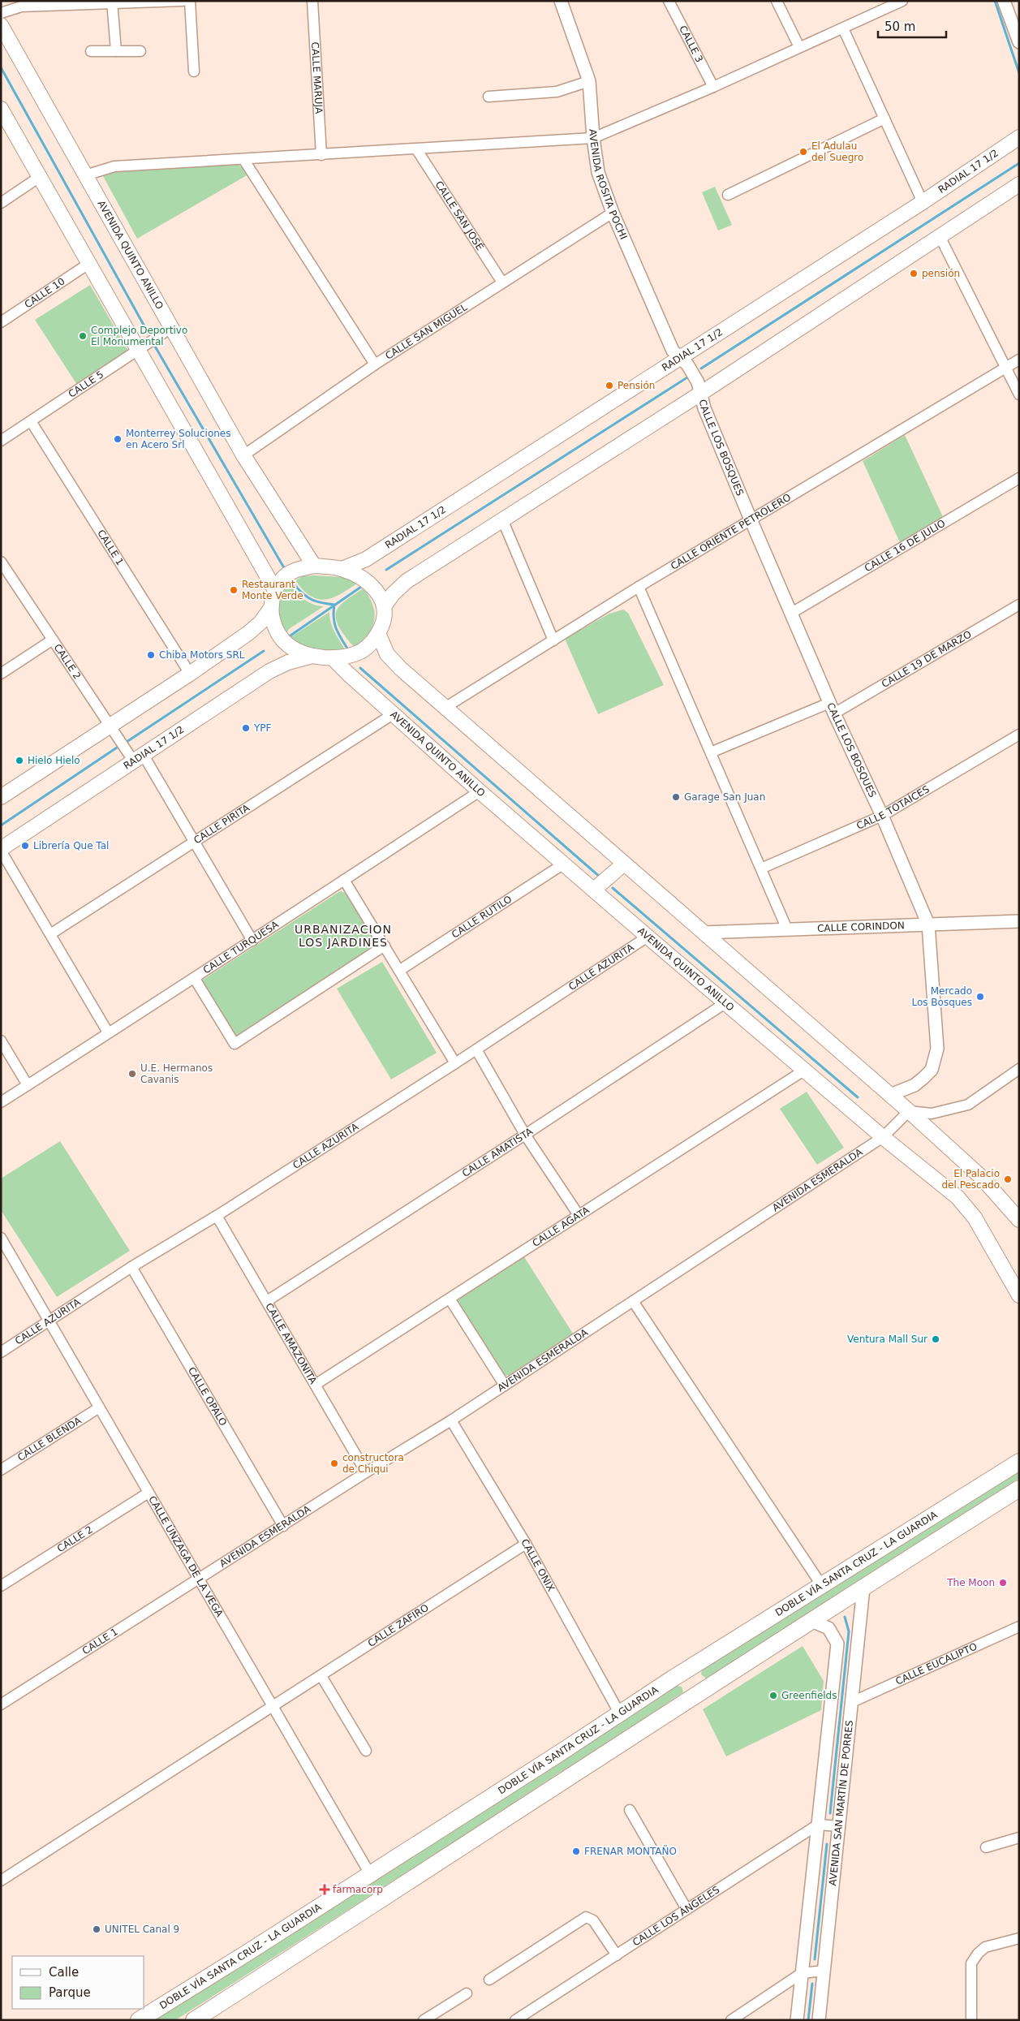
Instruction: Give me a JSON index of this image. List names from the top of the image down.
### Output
{
  "streets": {
    "highway": ["DOBLE VÍA SANTA CRUZ - LA GUARDIA"],
    "main road": ["RADIAL 17 1/2", "AVENIDA QUINTO ANILLO"],
    "street": [
      "CALLE 3",
      "CALLE MARUJA",
      "AVENIDA ROSITA POCHI",
      "CALLE SAN JOSÉ",
      "CALLE 10",
      "CALLE SAN MIGUEL",
      "CALLE 5",
      "CALLE LOS BOSQUES",
      "CALLE ORIENTE PETROLERO",
      "CALLE 16 DE JULIO",
      "CALLE 1",
      "CALLE 19 DE MARZO",
      "CALLE 2",
      "CALLE TOTAÍCES",
      "CALLE PIRITA",
      "CALLE RUTILO",
      "CALLE CORINDON",
      "CALLE TURQUESA",
      "CALLE AZURITA",
      "CALLE AMATISTA",
      "AVENIDA ESMERALDA",
      "CALLE AGATA",
      "CALLE AMAZONITA",
      "CALLE OPALO",
      "CALLE BLENDA",
      "CALLE ÚNZAGA DE LA VEGA",
      "CALLE ONIX",
      "CALLE ZAFIRO",
      "CALLE EUCALIPTO",
      "AVENIDA SAN MARTÍN DE PORRES",
      "CALLE LOS ÁNGELES"
    ]
  },
  "crossings": [
    ["RADIAL 17 1/2", "AVENIDA ROSITA POCHI"],
    ["RADIAL 17 1/2", "AVENIDA QUINTO ANILLO"],
    ["RADIAL 17 1/2", "CALLE 2"],
    ["AVENIDA ROSITA POCHI", "CALLE SAN MIGUEL"],
    ["AVENIDA ROSITA POCHI", "CALLE LOS BOSQUES"],
    ["CALLE SAN JOSÉ", "CALLE SAN MIGUEL"],
    ["AVENIDA QUINTO ANILLO", "CALLE SAN MIGUEL"],
    ["AVENIDA QUINTO ANILLO", "CALLE 5"],
    ["AVENIDA QUINTO ANILLO", "CALLE PIRITA"],
    ["AVENIDA QUINTO ANILLO", "CALLE RUTILO"],
    ["AVENIDA QUINTO ANILLO", "CALLE TURQUESA"],
    ["AVENIDA QUINTO ANILLO", "CALLE AZURITA"],
    ["AVENIDA QUINTO ANILLO", "CALLE AMATISTA"],
    ["AVENIDA QUINTO ANILLO", "AVENIDA ESMERALDA"],
    ["AVENIDA QUINTO ANILLO", "CALLE AGATA"],
    ["CALLE 5", "CALLE 1"],
    ["CALLE LOS BOSQUES", "CALLE ORIENTE PETROLERO"],
    ["CALLE LOS BOSQUES", "CALLE 16 DE JULIO"],
    ["CALLE LOS BOSQUES", "CALLE 19 DE MARZO"],
    ["CALLE LOS BOSQUES", "CALLE TOTAÍCES"],
    ["CALLE LOS BOSQUES", "CALLE CORINDON"],
    ["CALLE 1", "AVENIDA ESMERALDA"],
    ["CALLE 1", "CALLE ÚNZAGA DE LA VEGA"],
    ["CALLE 2", "CALLE PIRITA"],
    ["CALLE 2", "CALLE TURQUESA"],
    ["CALLE 2", "CALLE ÚNZAGA DE LA VEGA"],
    ["CALLE AZURITA", "CALLE AMAZONITA"],
    ["CALLE AZURITA", "CALLE OPALO"],
    ["CALLE AZURITA", "CALLE ÚNZAGA DE LA VEGA"],
    ["CALLE AMATISTA", "CALLE AMAZONITA"],
    ["AVENIDA ESMERALDA", "CALLE AMAZONITA"],
    ["AVENIDA ESMERALDA", "CALLE OPALO"],
    ["AVENIDA ESMERALDA", "CALLE ÚNZAGA DE LA VEGA"],
    ["AVENIDA ESMERALDA", "CALLE ONIX"],
    ["CALLE AGATA", "CALLE AMAZONITA"],
    ["CALLE BLENDA", "CALLE ÚNZAGA DE LA VEGA"],
    ["CALLE ÚNZAGA DE LA VEGA", "DOBLE VÍA SANTA CRUZ - LA GUARDIA"],
    ["CALLE ÚNZAGA DE LA VEGA", "CALLE ZAFIRO"],
    ["DOBLE VÍA SANTA CRUZ - LA GUARDIA", "CALLE ONIX"],
    ["CALLE ONIX", "CALLE ZAFIRO"],
    ["CALLE EUCALIPTO", "AVENIDA SAN MARTÍN DE PORRES"],
    ["AVENIDA SAN MARTÍN DE PORRES", "CALLE LOS ÁNGELES"]
  ],
  "districts": ["URBANIZACION LOS JARDINES"],
  "places": {
    "other": [
      "El Adulau del Suegro",
      "pensión",
      "Complejo Deportivo El Monumental",
      "Pensión",
      "Monterrey Soluciones en Acero Srl",
      "Restaurant Monte Verde",
      "Chiba Motors SRL",
      "YPF",
      "Hielo Hielo",
      "Garage San Juan",
      "Librería Que Tal",
      "Mercado Los Bosques",
      "U.E. Hermanos Cavanis",
      "El Palacio del Pescado",
      "Ventura Mall Sur",
      "constructora de Chiqui",
      "The Moon",
      "Greenfields",
      "FRENAR MONTAÑO",
      "UNITEL Canal 9"
    ],
    "health": ["farmacorp"]
  },
  "legend": ["Calle", "Parque"],
  "scale_bar": "50 m"
}
